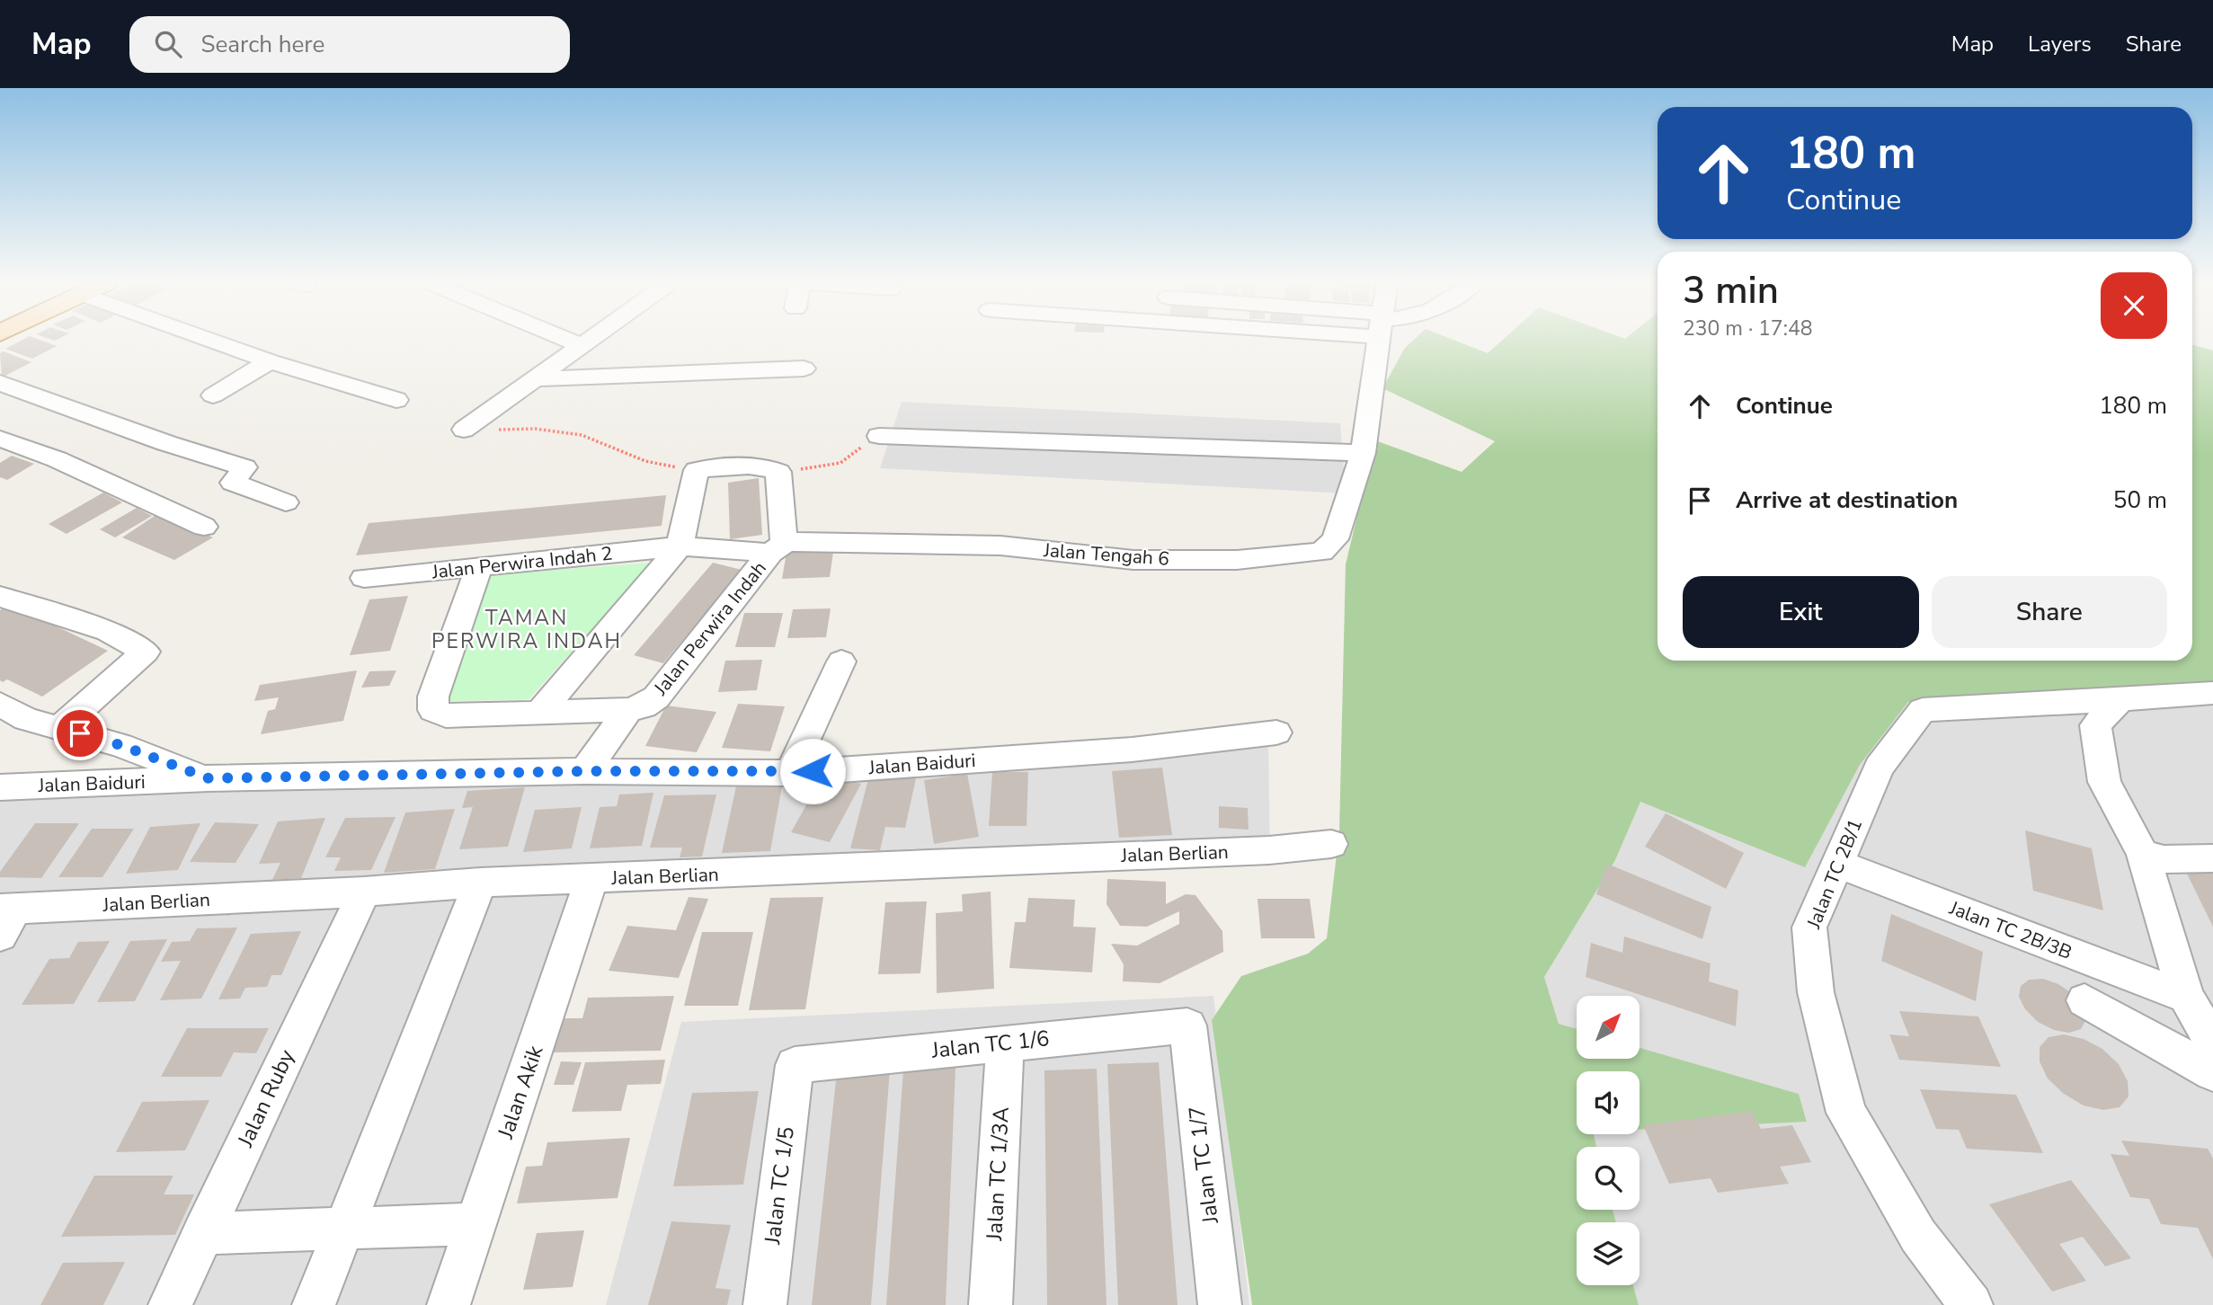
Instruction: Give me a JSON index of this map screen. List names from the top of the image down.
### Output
{
  "streets": {
    "street": [
      "Jalan Tengah 6",
      "Jalan Perwira Indah 2",
      "Jalan Perwira Indah",
      "Jalan Baiduri",
      "Jalan Berlian",
      "Jalan TC 2B/1",
      "Jalan TC 2B/3B",
      "Jalan TC 1/6",
      "Jalan Akik",
      "Jalan Ruby",
      "Jalan TC 1/7",
      "Jalan TC 1/3A",
      "Jalan TC 1/5"
    ]
  },
  "crossings": [
    ["Jalan Tengah 6", "Jalan Perwira Indah 2"],
    ["Jalan Tengah 6", "Jalan Perwira Indah"],
    ["Jalan Perwira Indah 2", "Jalan Perwira Indah"],
    ["Jalan Berlian", "Jalan Akik"],
    ["Jalan Berlian", "Jalan Ruby"],
    ["Jalan TC 2B/1", "Jalan TC 2B/3B"],
    ["Jalan TC 1/6", "Jalan TC 1/7"],
    ["Jalan TC 1/6", "Jalan TC 1/3A"],
    ["Jalan TC 1/6", "Jalan TC 1/5"]
  ],
  "districts": ["TAMAN PERWIRA INDAH"],
  "north": "top right",
  "page": {
    "header": "Map",
    "search": "Search here",
    "nav": ["Map", "Layers", "Share"],
    "turn": ["180 m", "Continue"],
    "heading": ["3 min", "230 m · 17:48"],
    "list": [
      {
        "name": "Continue",
        "value": "180 m"
      },
      {
        "name": "Arrive at destination",
        "value": "50 m"
      }
    ],
    "buttons": ["Exit", "Share"]
  }
}
